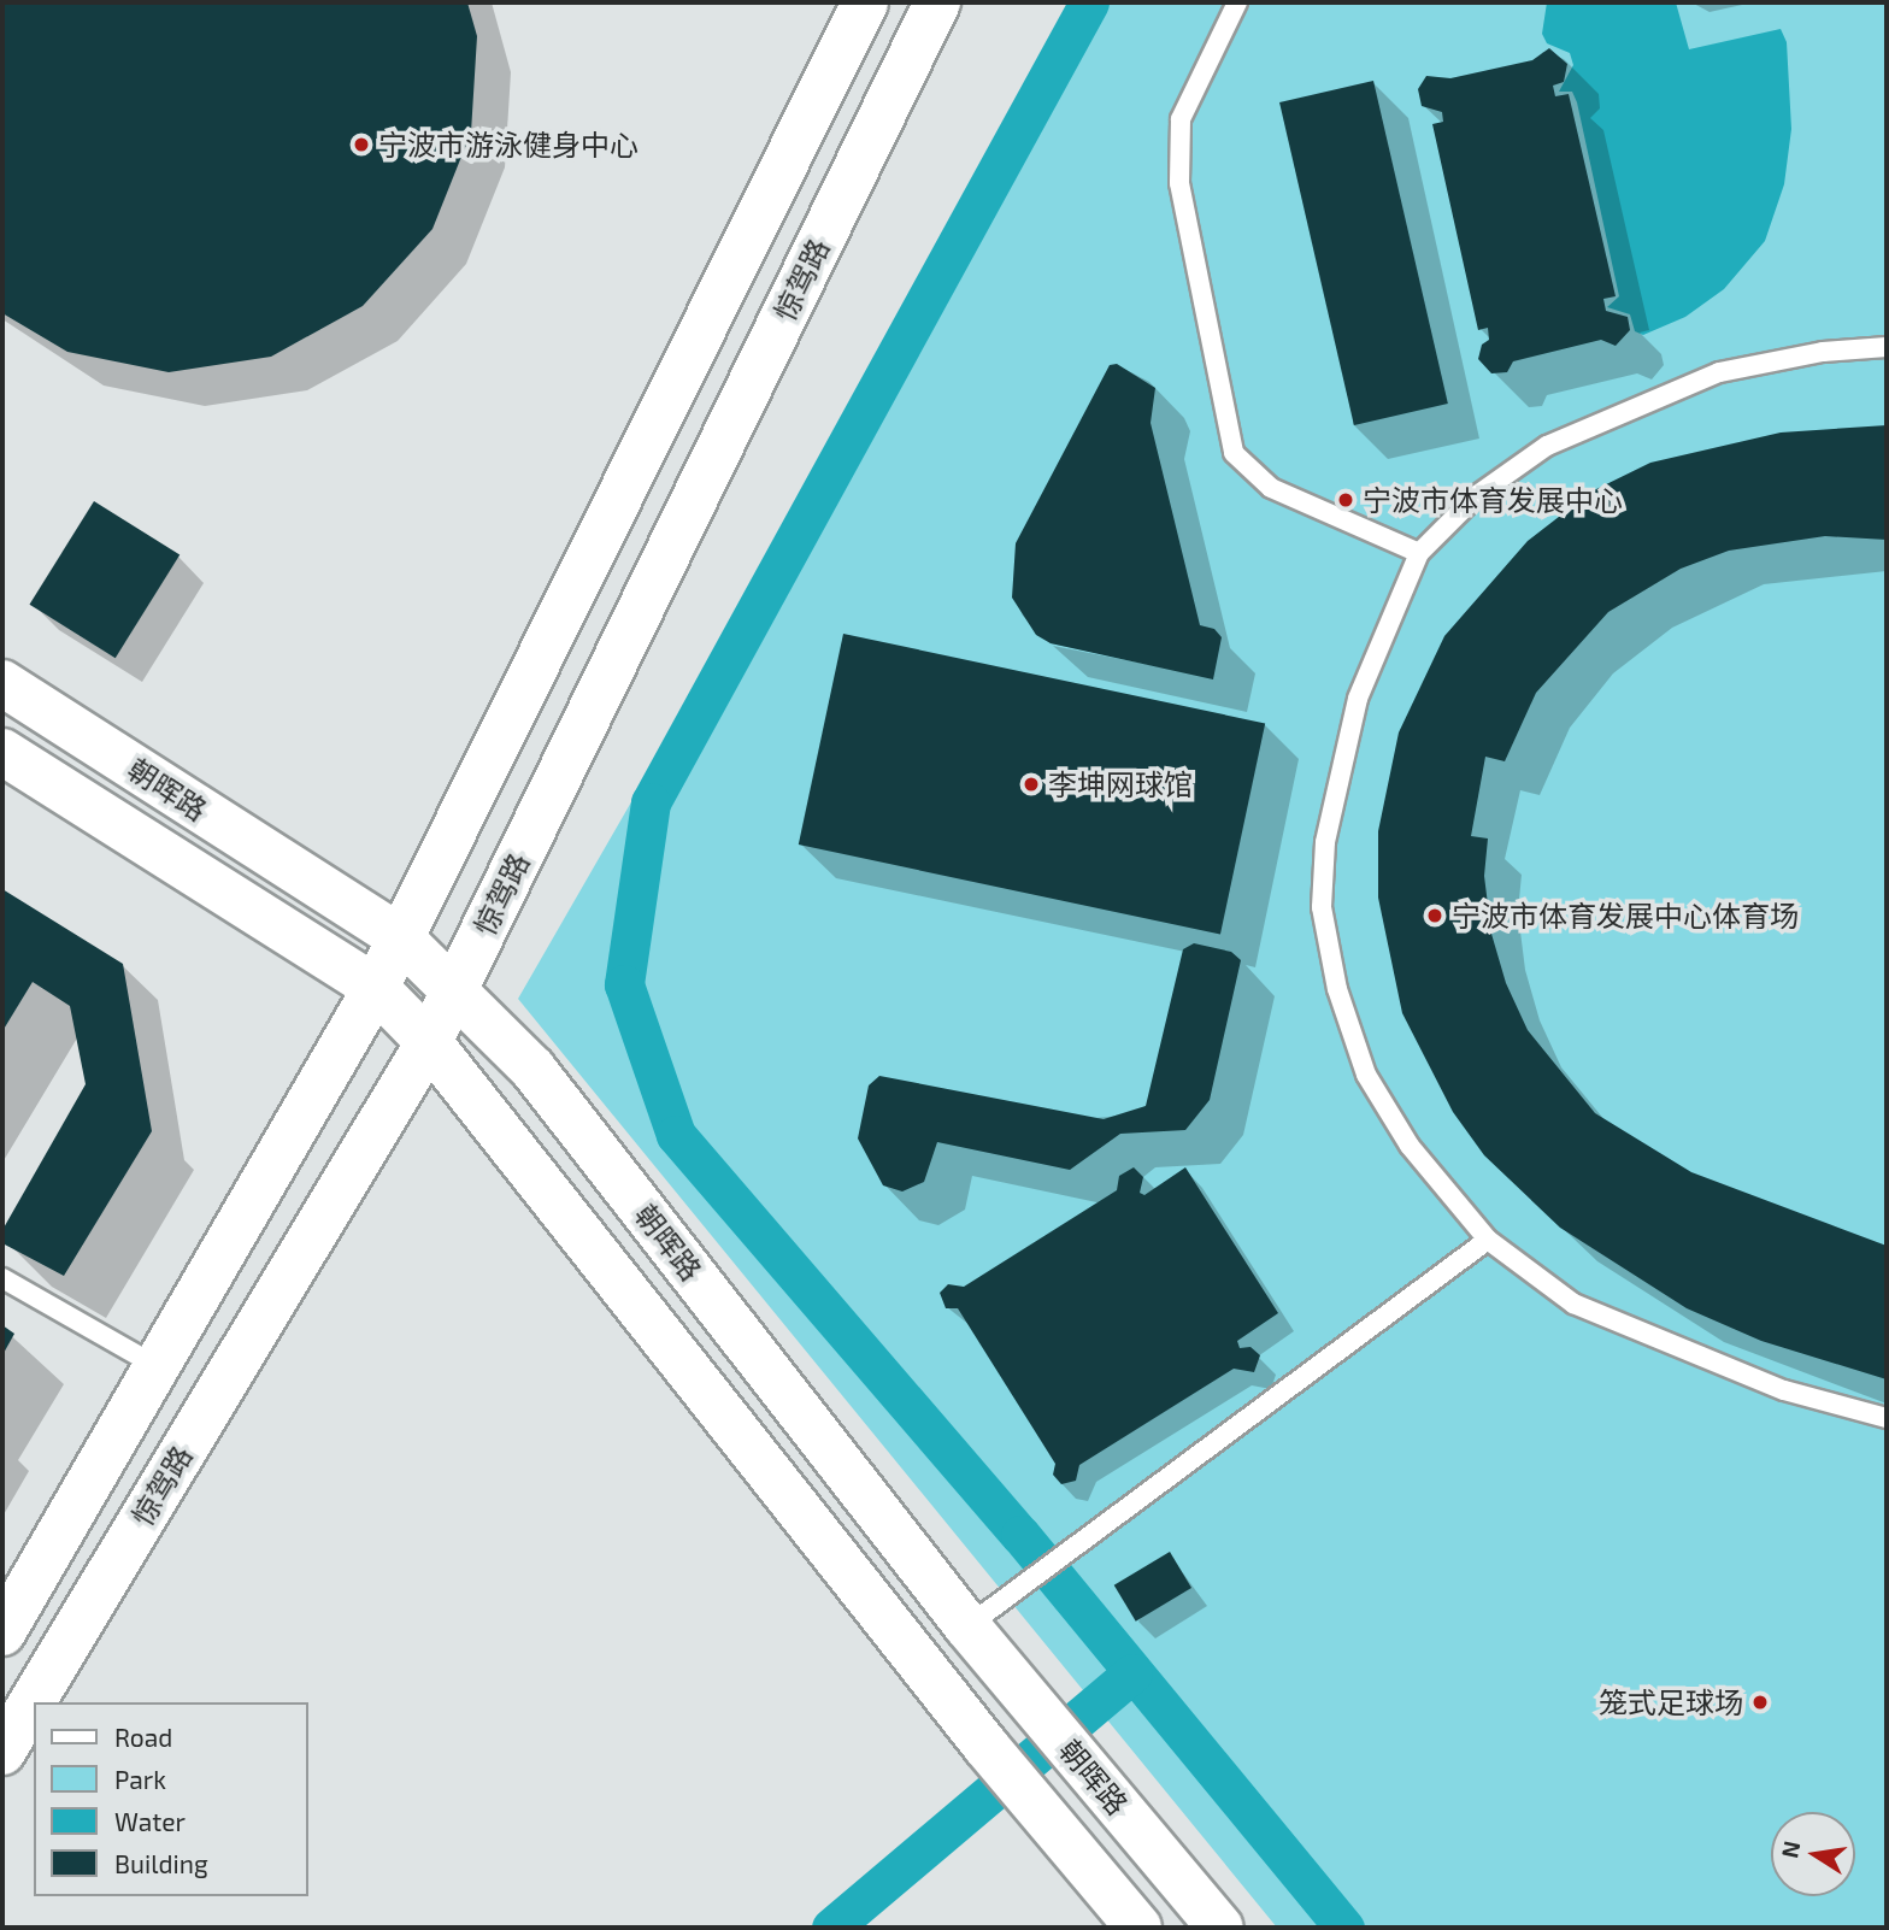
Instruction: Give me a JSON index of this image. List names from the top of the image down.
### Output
{
  "streets": {
    "main road": ["惊驾路", "朝晖路"]
  },
  "crossings": [
    ["惊驾路", "朝晖路"]
  ],
  "places": [
    "宁波市游泳健身中心",
    "宁波市体育发展中心",
    "李坤网球馆",
    "宁波市体育发展中心体育场",
    "笼式足球场"
  ],
  "legend": [
    "Road",
    "Park",
    "Water",
    "Building"
  ],
  "north": "left"
}
